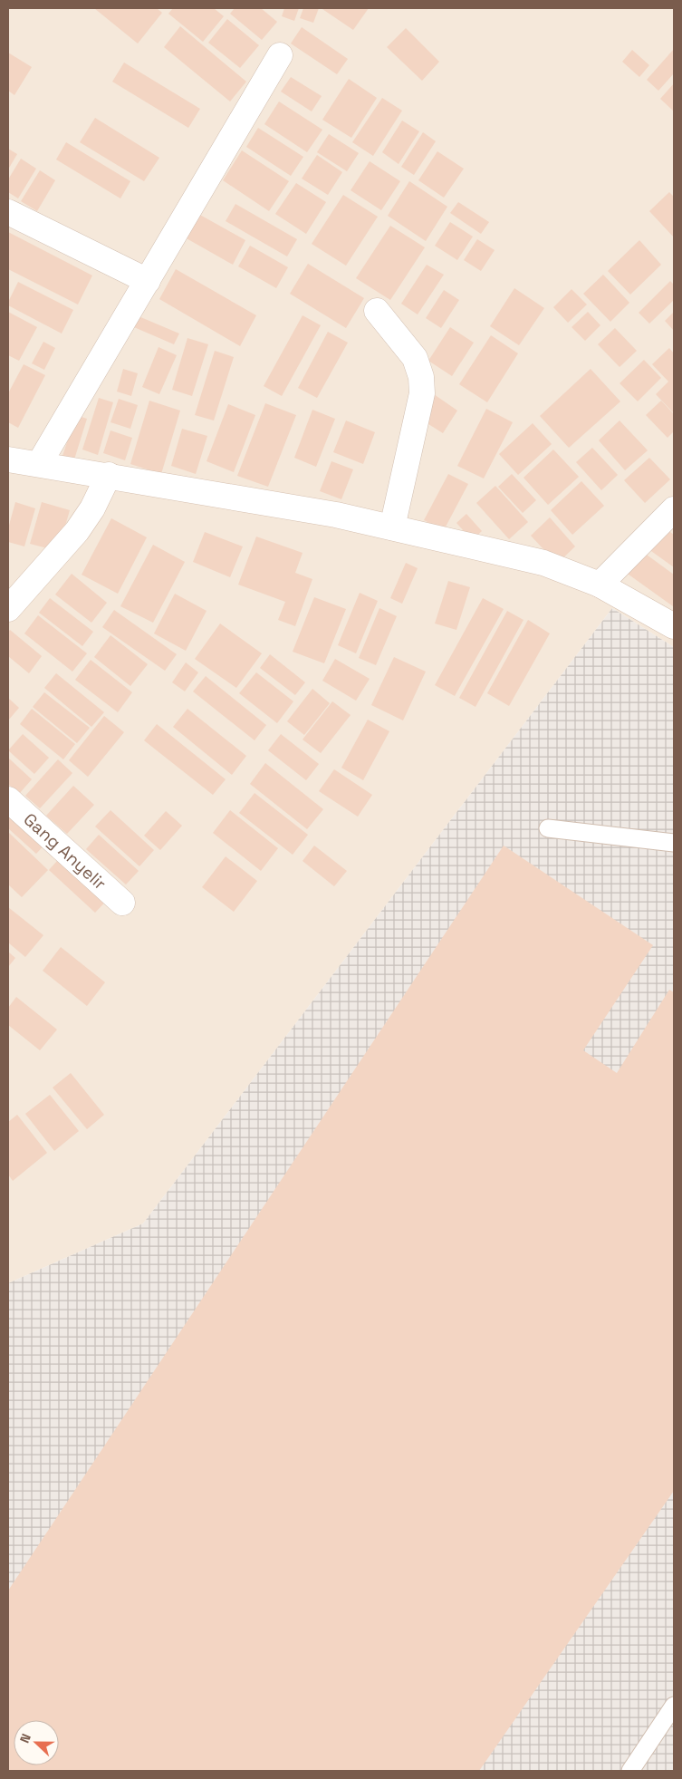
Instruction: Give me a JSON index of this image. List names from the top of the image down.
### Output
{
  "streets": {
    "street": ["Gang Anyelir"]
  },
  "north": "left"
}
